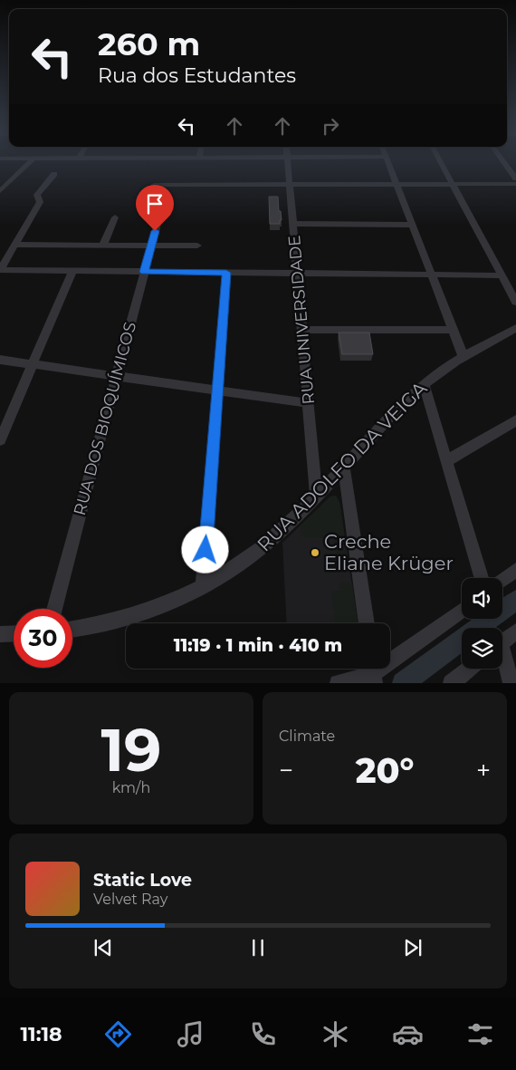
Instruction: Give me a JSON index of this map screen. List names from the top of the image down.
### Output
{
  "streets": {
    "street": ["RUA UNIVERSIDADE", "RUA DOS BIOQUÍMICOS", "RUA ADOLFO DA VEIGA"]
  },
  "crossings": [
    ["RUA UNIVERSIDADE", "RUA ADOLFO DA VEIGA"]
  ],
  "places": ["Creche Eliane Krüger"],
  "page": {
    "turn": ["260 m", "Rua dos Estudantes"],
    "limit": "30",
    "trip": "11:19 · 1 min · 410 m",
    "tile": [
      ["19", "km/h"],
      "Climate"
    ],
    "heat": ["−", "20°", "+"],
    "song": ["Static Love", "Velvet Ray"],
    "tabs": "11:18"
  }
}
